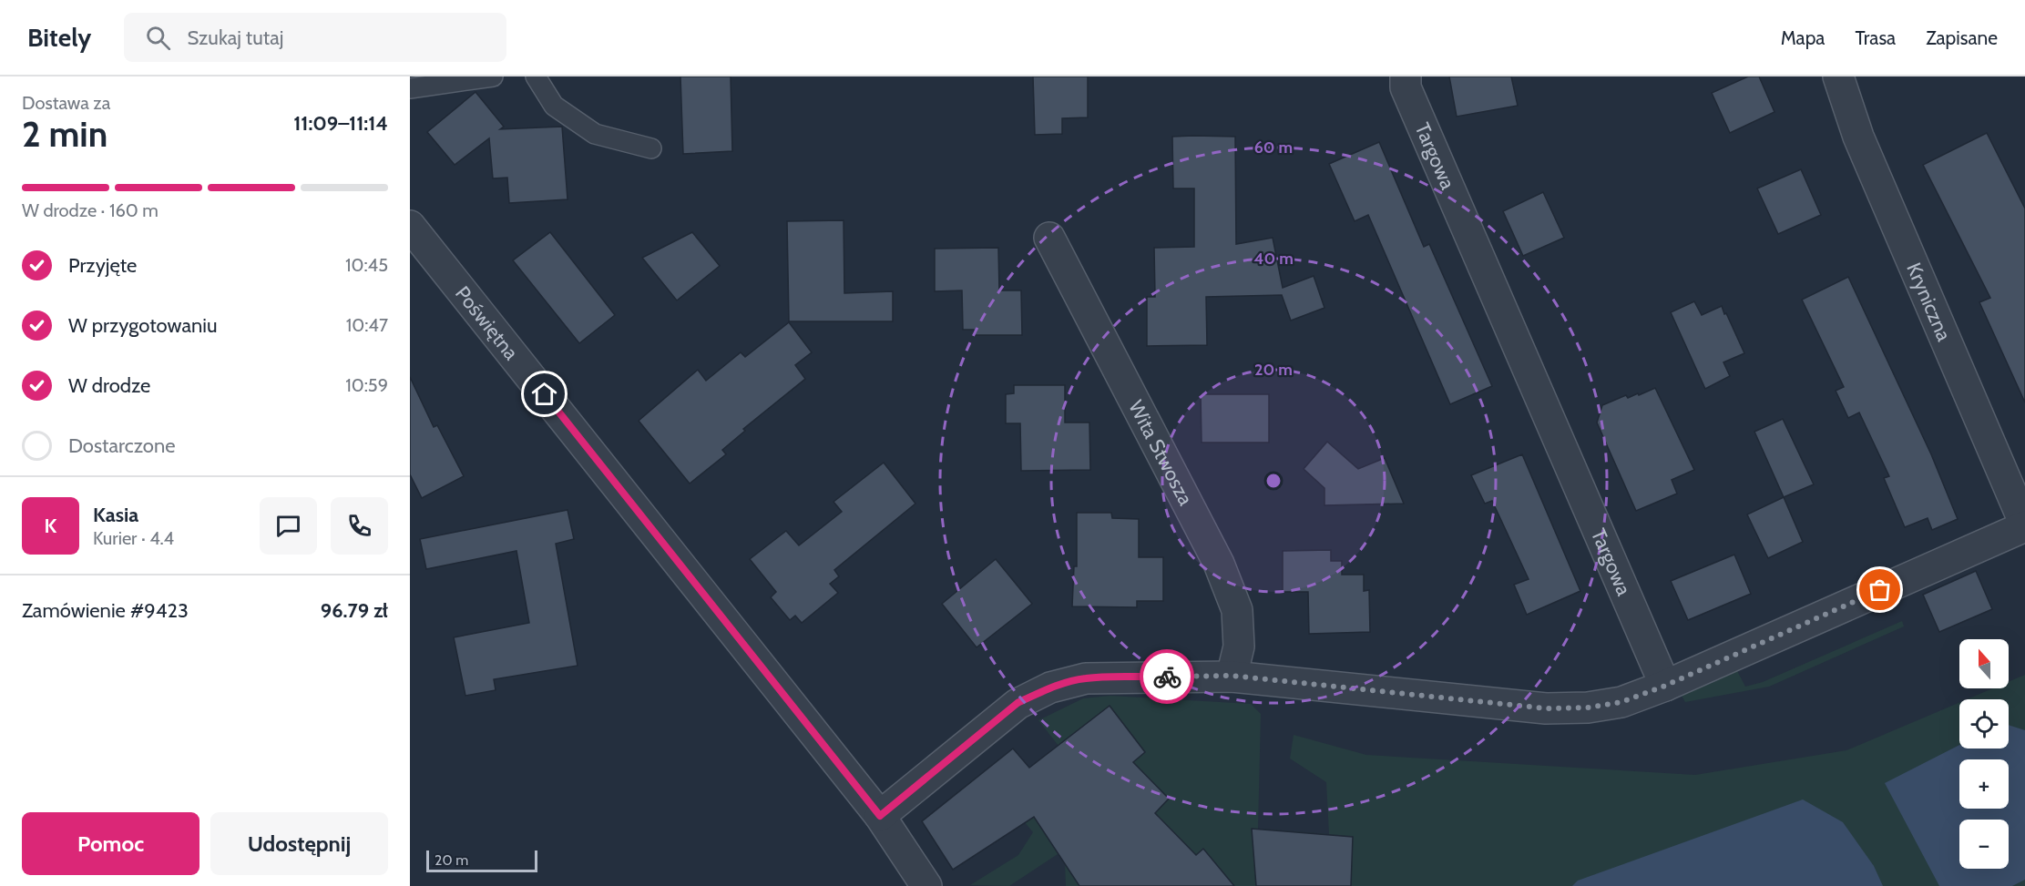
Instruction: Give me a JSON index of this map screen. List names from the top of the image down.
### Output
{
  "streets": {
    "street": [
      "Targowa",
      "Kryniczna",
      "Poświętna",
      "Wita Stwosza"
    ]
  },
  "scale_bar": "20 m",
  "north": "top",
  "page": {
    "header": "Bitely",
    "search": "Szukaj tutaj",
    "nav": ["Mapa", "Trasa", "Zapisane"],
    "heading": ["2 min", "Dostawa za", "11:09–11:14"],
    "panel": [
      "Kasia",
      "Kurier · 4.4",
      "Zamówienie #9423",
      "96.79 zł"
    ],
    "bar": "W drodze · 160 m",
    "list": [
      ["Przyjęte", "10:45"],
      ["W przygotowaniu", "10:47"],
      ["W drodze", "10:59"],
      "Dostarczone"
    ],
    "round": "K",
    "map_buttons": ["+", "−"],
    "buttons": ["Pomoc", "Udostępnij"],
    "scale": "20 m"
  },
  "rings": ["60 m", "40 m", "20 m"]
}
